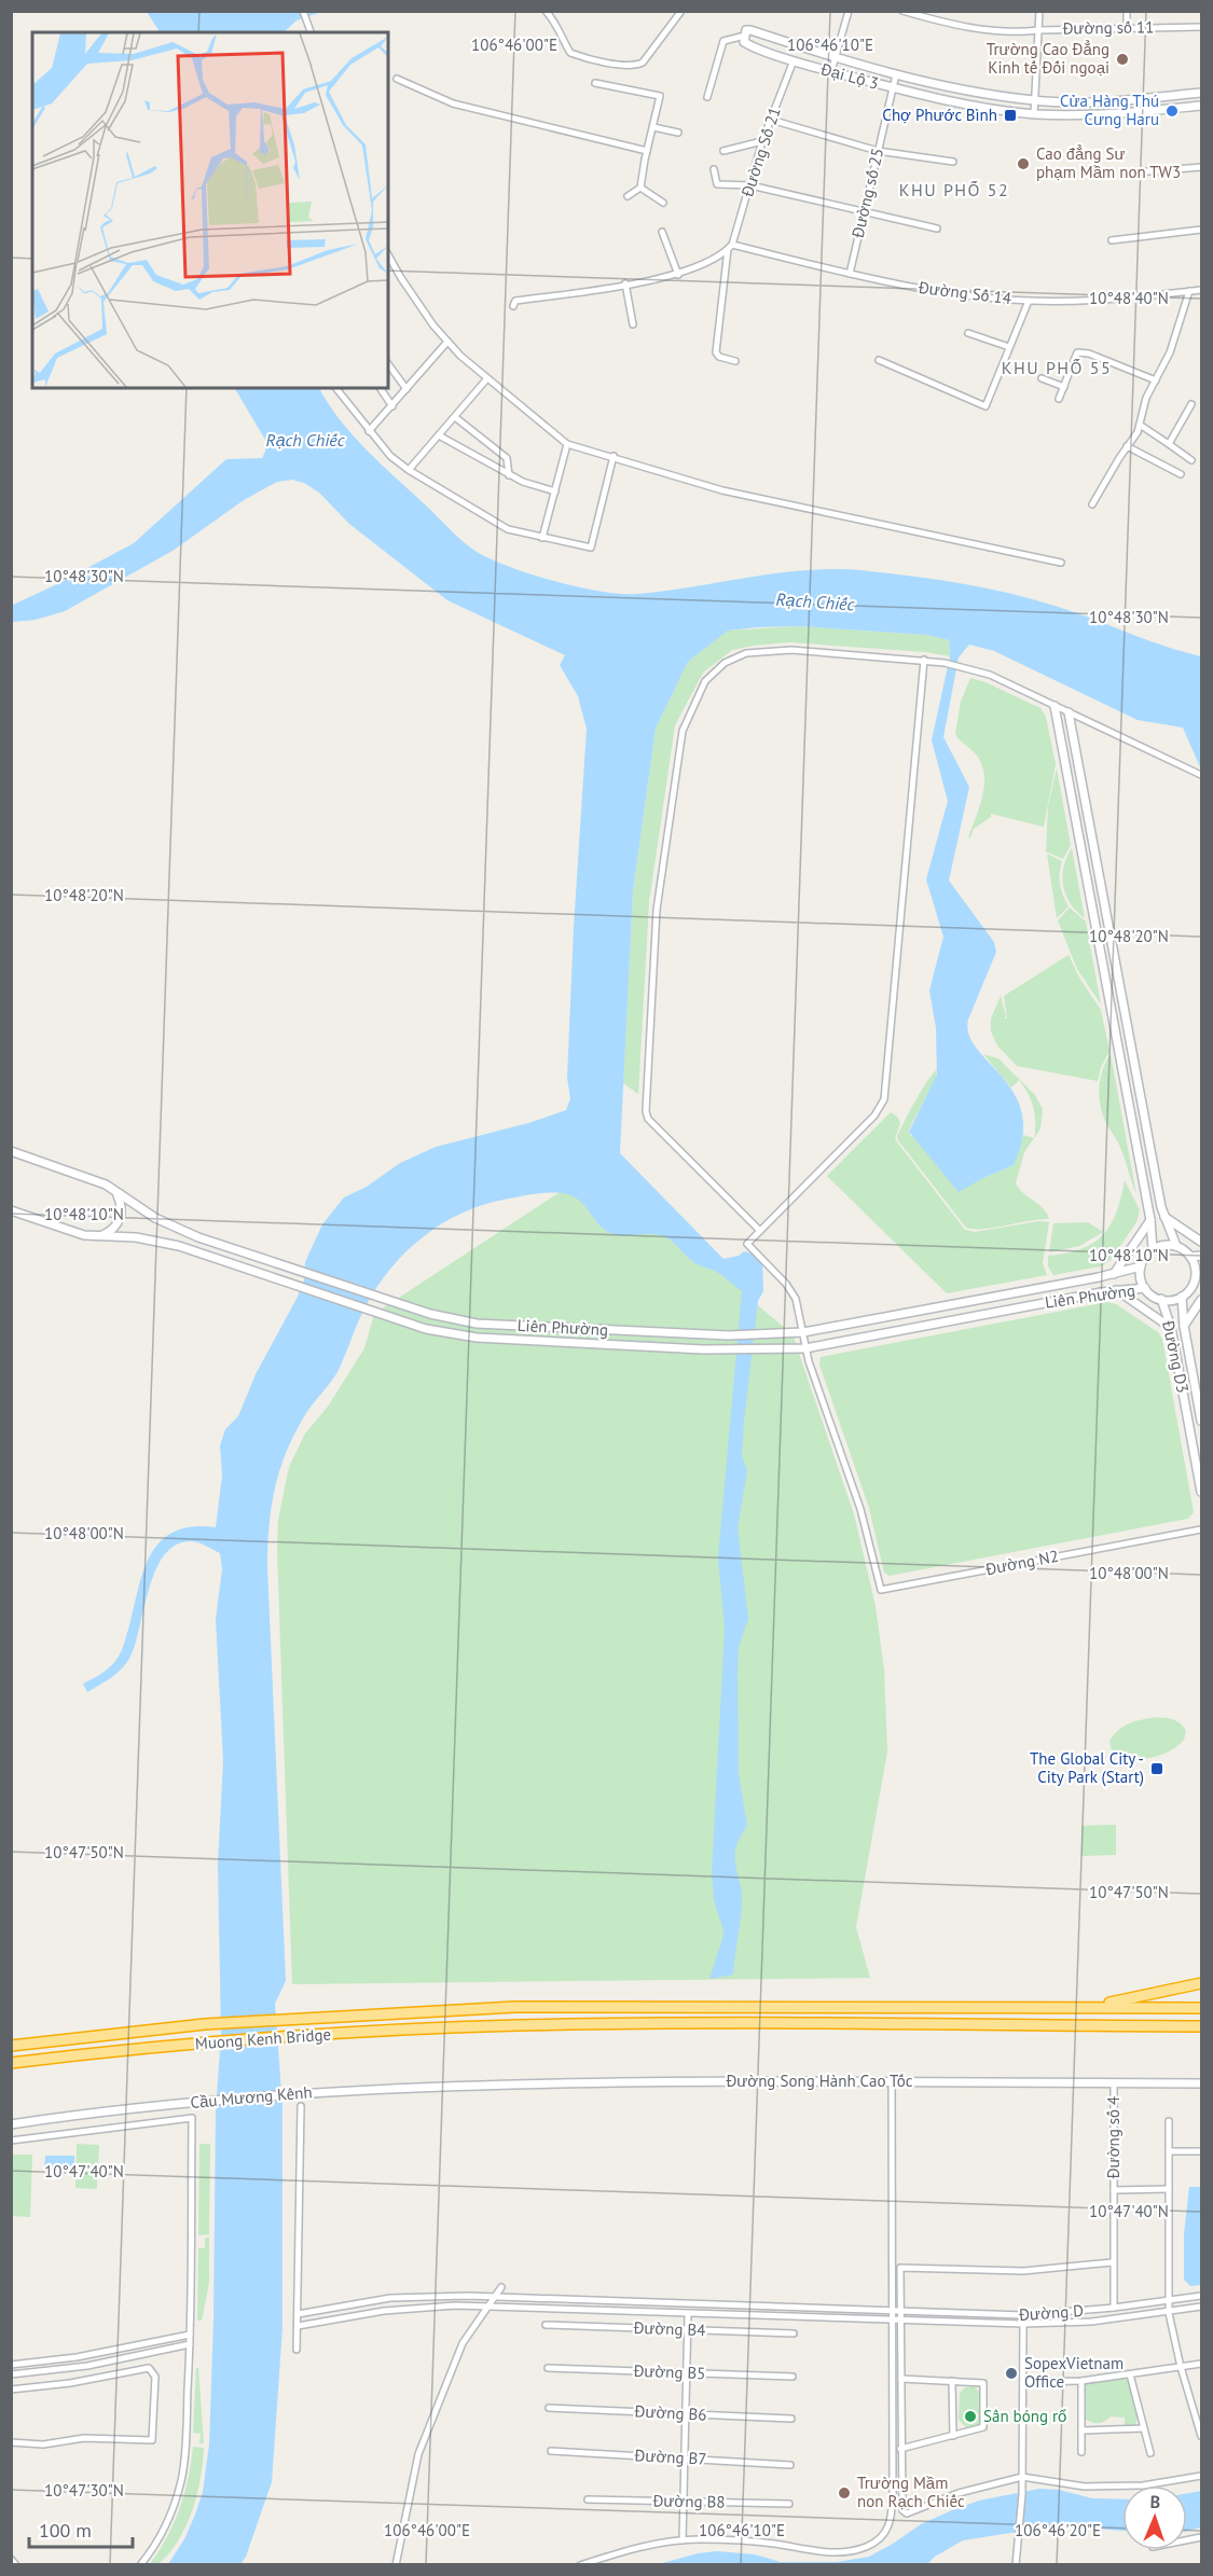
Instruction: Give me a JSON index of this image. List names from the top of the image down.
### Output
{
  "streets": {
    "highway": ["Muong Kenh Bridge"],
    "street": [
      "Đường số 11",
      "Đại Lộ 3",
      "Đường Số 21",
      "Đường số 25",
      "Đường Số 14",
      "Liên Phường",
      "Đường D3",
      "Đường N2",
      "Đường Song Hành Cao Tốc",
      "Cầu Mương Kênh",
      "Đường số 4",
      "Đường D",
      "Đường B4",
      "Đường B5",
      "Đường B6",
      "Đường B7",
      "Đường B8"
    ]
  },
  "crossings": [
    ["Đại Lộ 3", "Đường Số 21"],
    ["Đại Lộ 3", "Đường số 25"],
    ["Đường Số 21", "Đường Số 14"],
    ["Đường số 25", "Đường Số 14"],
    ["Liên Phường", "Đường D3"],
    ["Liên Phường", "Đường N2"],
    ["Đường Song Hành Cao Tốc", "Cầu Mương Kênh"],
    ["Đường Song Hành Cao Tốc", "Đường số 4"],
    ["Đường số 4", "Đường D"]
  ],
  "districts": ["KHU PHỐ 52", "KHU PHỐ 55"],
  "water": ["Rạch Chiếc"],
  "places": {
    "other": [
      "Trường Cao Đẳng Kinh tế Đối ngoại",
      "Cửa Hàng Thú Cưng Haru",
      "Cao đẳng Sư phạm Mầm non TW3",
      "SopexVietnam Office",
      "Sân bóng rổ",
      "Trường Mầm non Rạch Chiếc"
    ],
    "transit": ["Chợ Phước Bình", "The Global City - City Park (Start)"]
  },
  "scale_bar": "100 m",
  "north": "top",
  "coordinates": [
    "106°46'00\"E",
    "106°46'10\"E",
    "10°48'40\"N",
    "10°48'30\"N",
    "10°48'20\"N",
    "10°48'10\"N",
    "10°48'00\"N",
    "10°47'50\"N",
    "10°47'40\"N",
    "10°47'30\"N",
    "106°46'20\"E"
  ]
}
